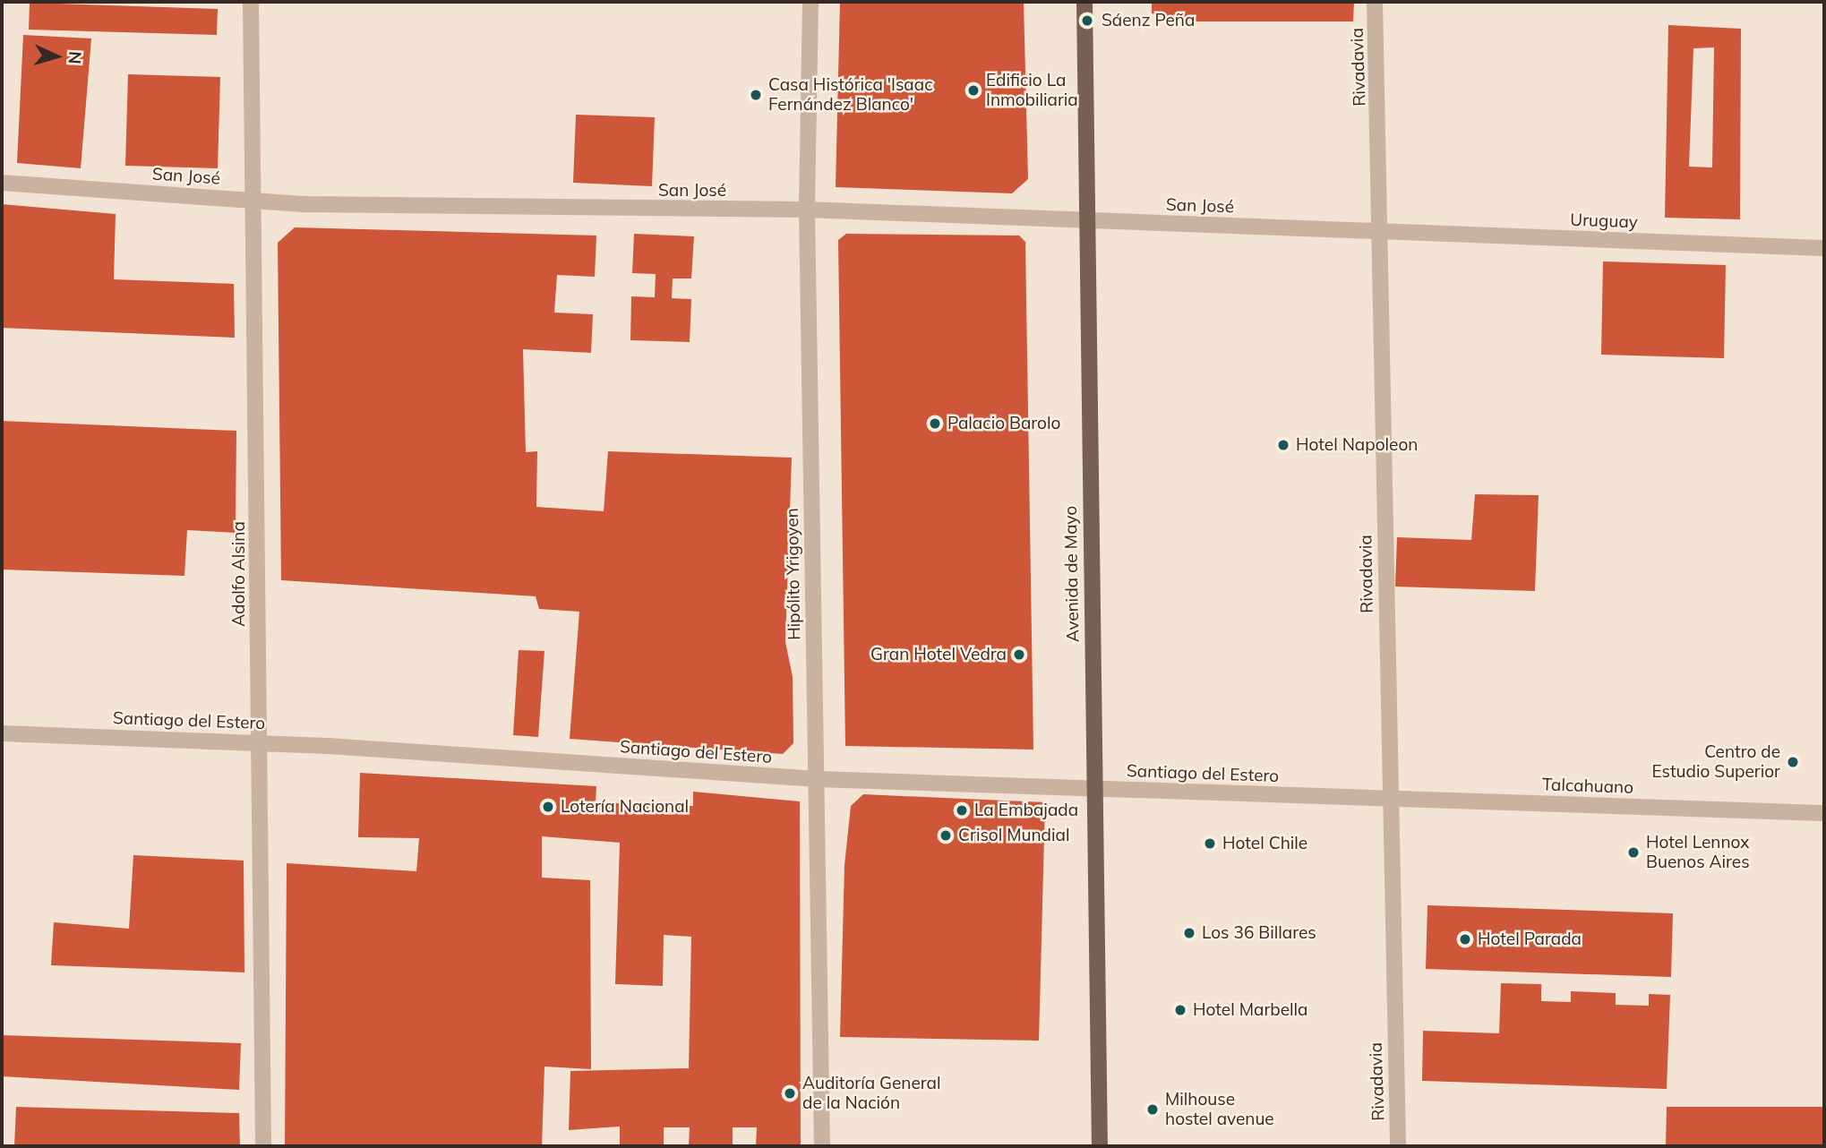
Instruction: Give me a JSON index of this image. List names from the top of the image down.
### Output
{
  "streets": {
    "main road": ["Avenida de Mayo"],
    "street": [
      "Rivadavia",
      "San José",
      "Uruguay",
      "Adolfo Alsina",
      "Hipólito Yrigoyen",
      "Santiago del Estero",
      "Talcahuano"
    ]
  },
  "crossings": [
    ["Rivadavia", "San José"],
    ["Rivadavia", "Uruguay"],
    ["Rivadavia", "Santiago del Estero"],
    ["Rivadavia", "Talcahuano"],
    ["San José", "Uruguay"],
    ["San José", "Adolfo Alsina"],
    ["San José", "Hipólito Yrigoyen"],
    ["San José", "Avenida de Mayo"],
    ["Adolfo Alsina", "Santiago del Estero"],
    ["Hipólito Yrigoyen", "Santiago del Estero"],
    ["Avenida de Mayo", "Santiago del Estero"],
    ["Santiago del Estero", "Talcahuano"]
  ],
  "places": [
    "Sáenz Peña",
    "Edificio La Inmobiliaria",
    "Casa Histórica 'Isaac Fernández Blanco'",
    "Palacio Barolo",
    "Hotel Napoleon",
    "Gran Hotel Vedra",
    "Centro de Estudio Superior",
    "Lotería Nacional",
    "La Embajada",
    "Crisol Mundial",
    "Hotel Chile",
    "Hotel Lennox Buenos Aires",
    "Los 36 Billares",
    "Hotel Parada",
    "Hotel Marbella",
    "Auditoría General de la Nación",
    "Milhouse hostel avenue"
  ],
  "north": "right"
}
